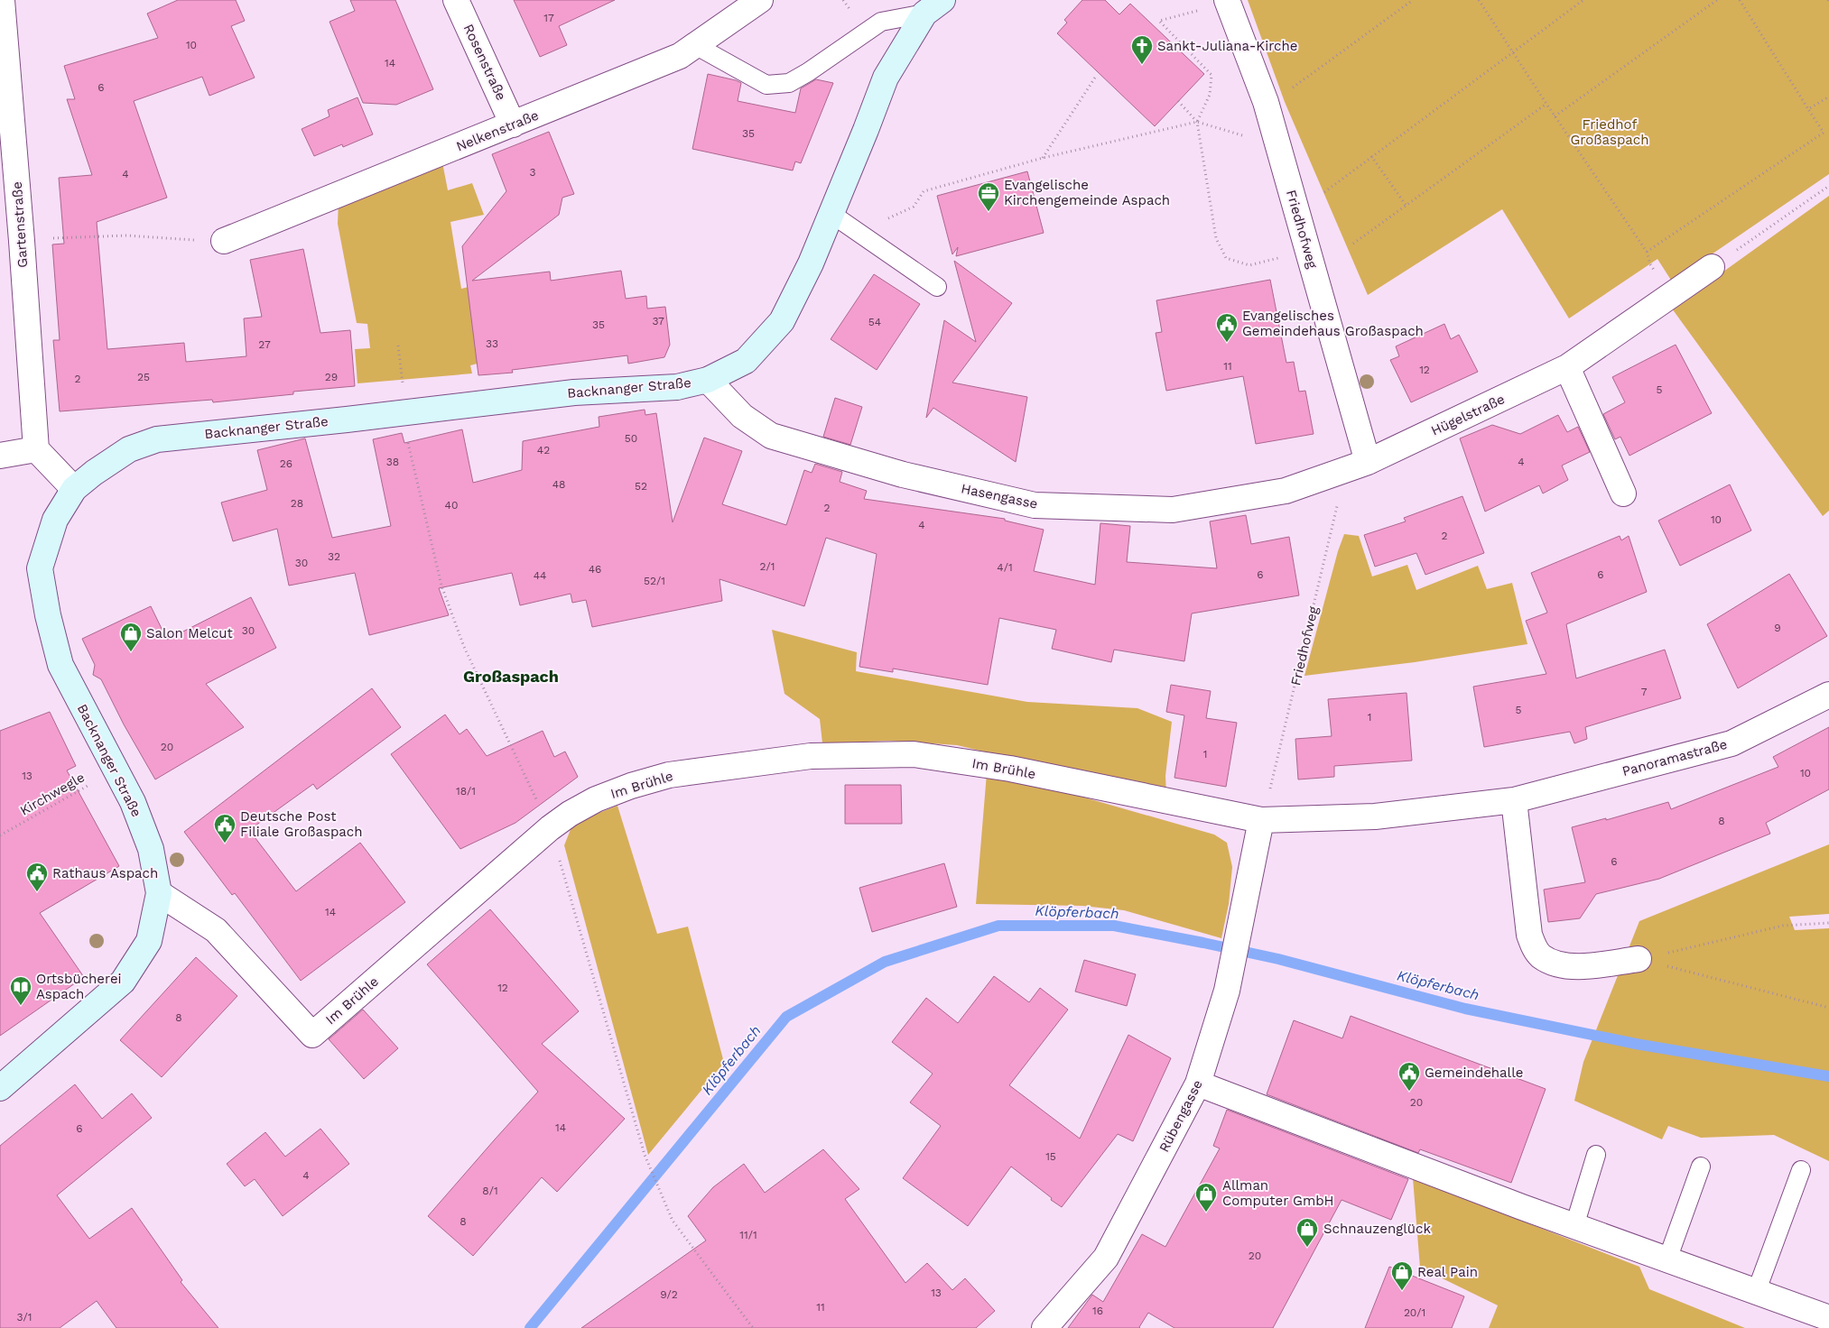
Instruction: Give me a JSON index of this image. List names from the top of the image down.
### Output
{
  "streets": {
    "street": [
      "Rosenstraße",
      "Nelkenstraße",
      "Gartenstraße",
      "Friedhofweg",
      "Backnanger Straße",
      "Hügelstraße",
      "Hasengasse",
      "Panoramastraße",
      "Im Brühle",
      "Rübengasse"
    ],
    "path": ["Kirchwegle"]
  },
  "crossings": [
    ["Rosenstraße", "Nelkenstraße"],
    ["Friedhofweg", "Hügelstraße"],
    ["Friedhofweg", "Hasengasse"],
    ["Friedhofweg", "Panoramastraße"],
    ["Friedhofweg", "Im Brühle"],
    ["Friedhofweg", "Rübengasse"],
    ["Backnanger Straße", "Hasengasse"],
    ["Backnanger Straße", "Im Brühle"],
    ["Backnanger Straße", "Kirchwegle"],
    ["Hügelstraße", "Hasengasse"],
    ["Panoramastraße", "Im Brühle"],
    ["Panoramastraße", "Rübengasse"],
    ["Im Brühle", "Rübengasse"]
  ],
  "districts": ["Großaspach"],
  "water": ["Klöpferbach"],
  "parks": ["Friedhof Großaspach"],
  "places": {
    "church": ["Sankt-Juliana-Kirche"],
    "office": ["Evangelische Kirchengemeinde Aspach"],
    "public building": [
      "Evangelisches Gemeindehaus Großaspach",
      "Deutsche Post Filiale Großaspach",
      "Rathaus Aspach",
      "Gemeindehalle"
    ],
    "shop": [
      "Salon Melcut",
      "Allman Computer GmbH",
      "Schnauzenglück",
      "Real Pain"
    ],
    "library": ["Ortsbücherei Aspach"]
  },
  "house_numbers": [
    "17",
    "10",
    "14",
    "6",
    "35",
    "3",
    "4",
    "37",
    "54",
    "35",
    "33",
    "27",
    "11",
    "12",
    "25",
    "29",
    "2",
    "5",
    "50",
    "42",
    "38",
    "4",
    "26",
    "48",
    "52",
    "28",
    "40",
    "2",
    "10",
    "4",
    "2",
    "32",
    "30",
    "2/1",
    "4/1",
    "46",
    "6",
    "6",
    "44",
    "52/1",
    "9",
    "30",
    "7",
    "5",
    "1",
    "20",
    "1",
    "10",
    "13",
    "18/1",
    "8",
    "6",
    "14",
    "12",
    "8",
    "20",
    "14",
    "6",
    "15",
    "4",
    "8/1",
    "8",
    "11/1",
    "20",
    "13",
    "9/2",
    "11",
    "16",
    "20/1",
    "3/1"
  ]
}
